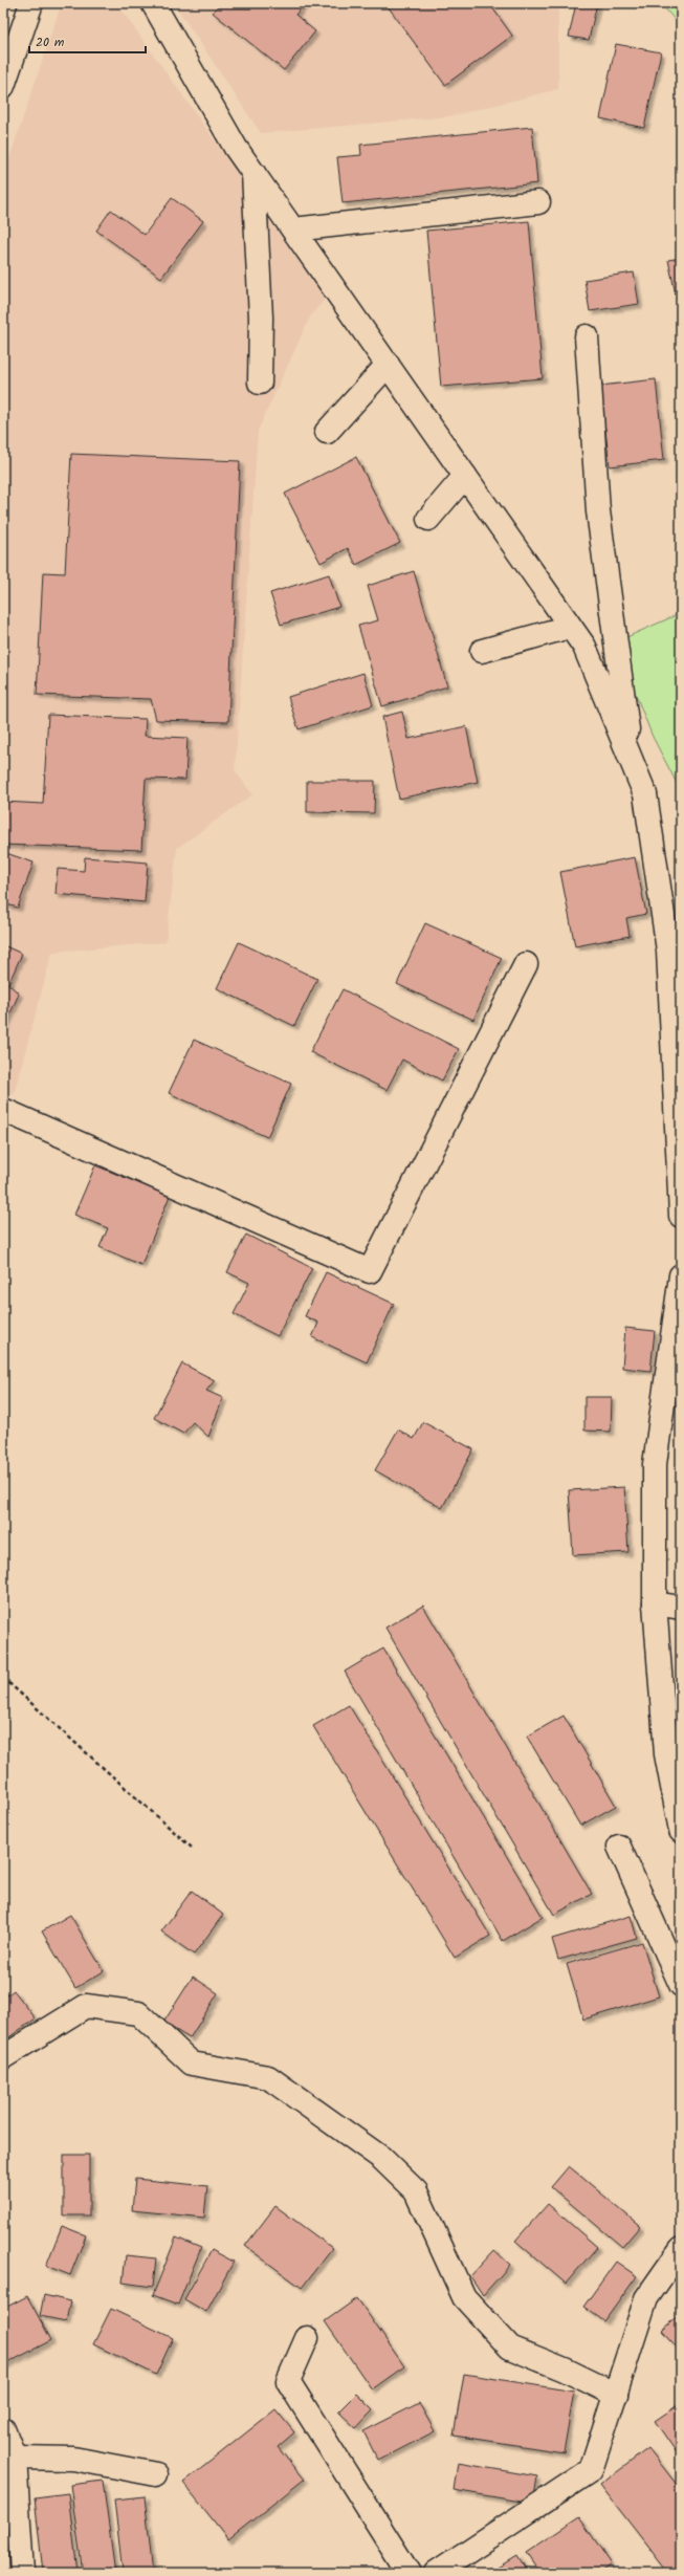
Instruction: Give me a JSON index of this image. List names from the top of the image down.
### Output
{
  "scale_bar": "20 m"
}
